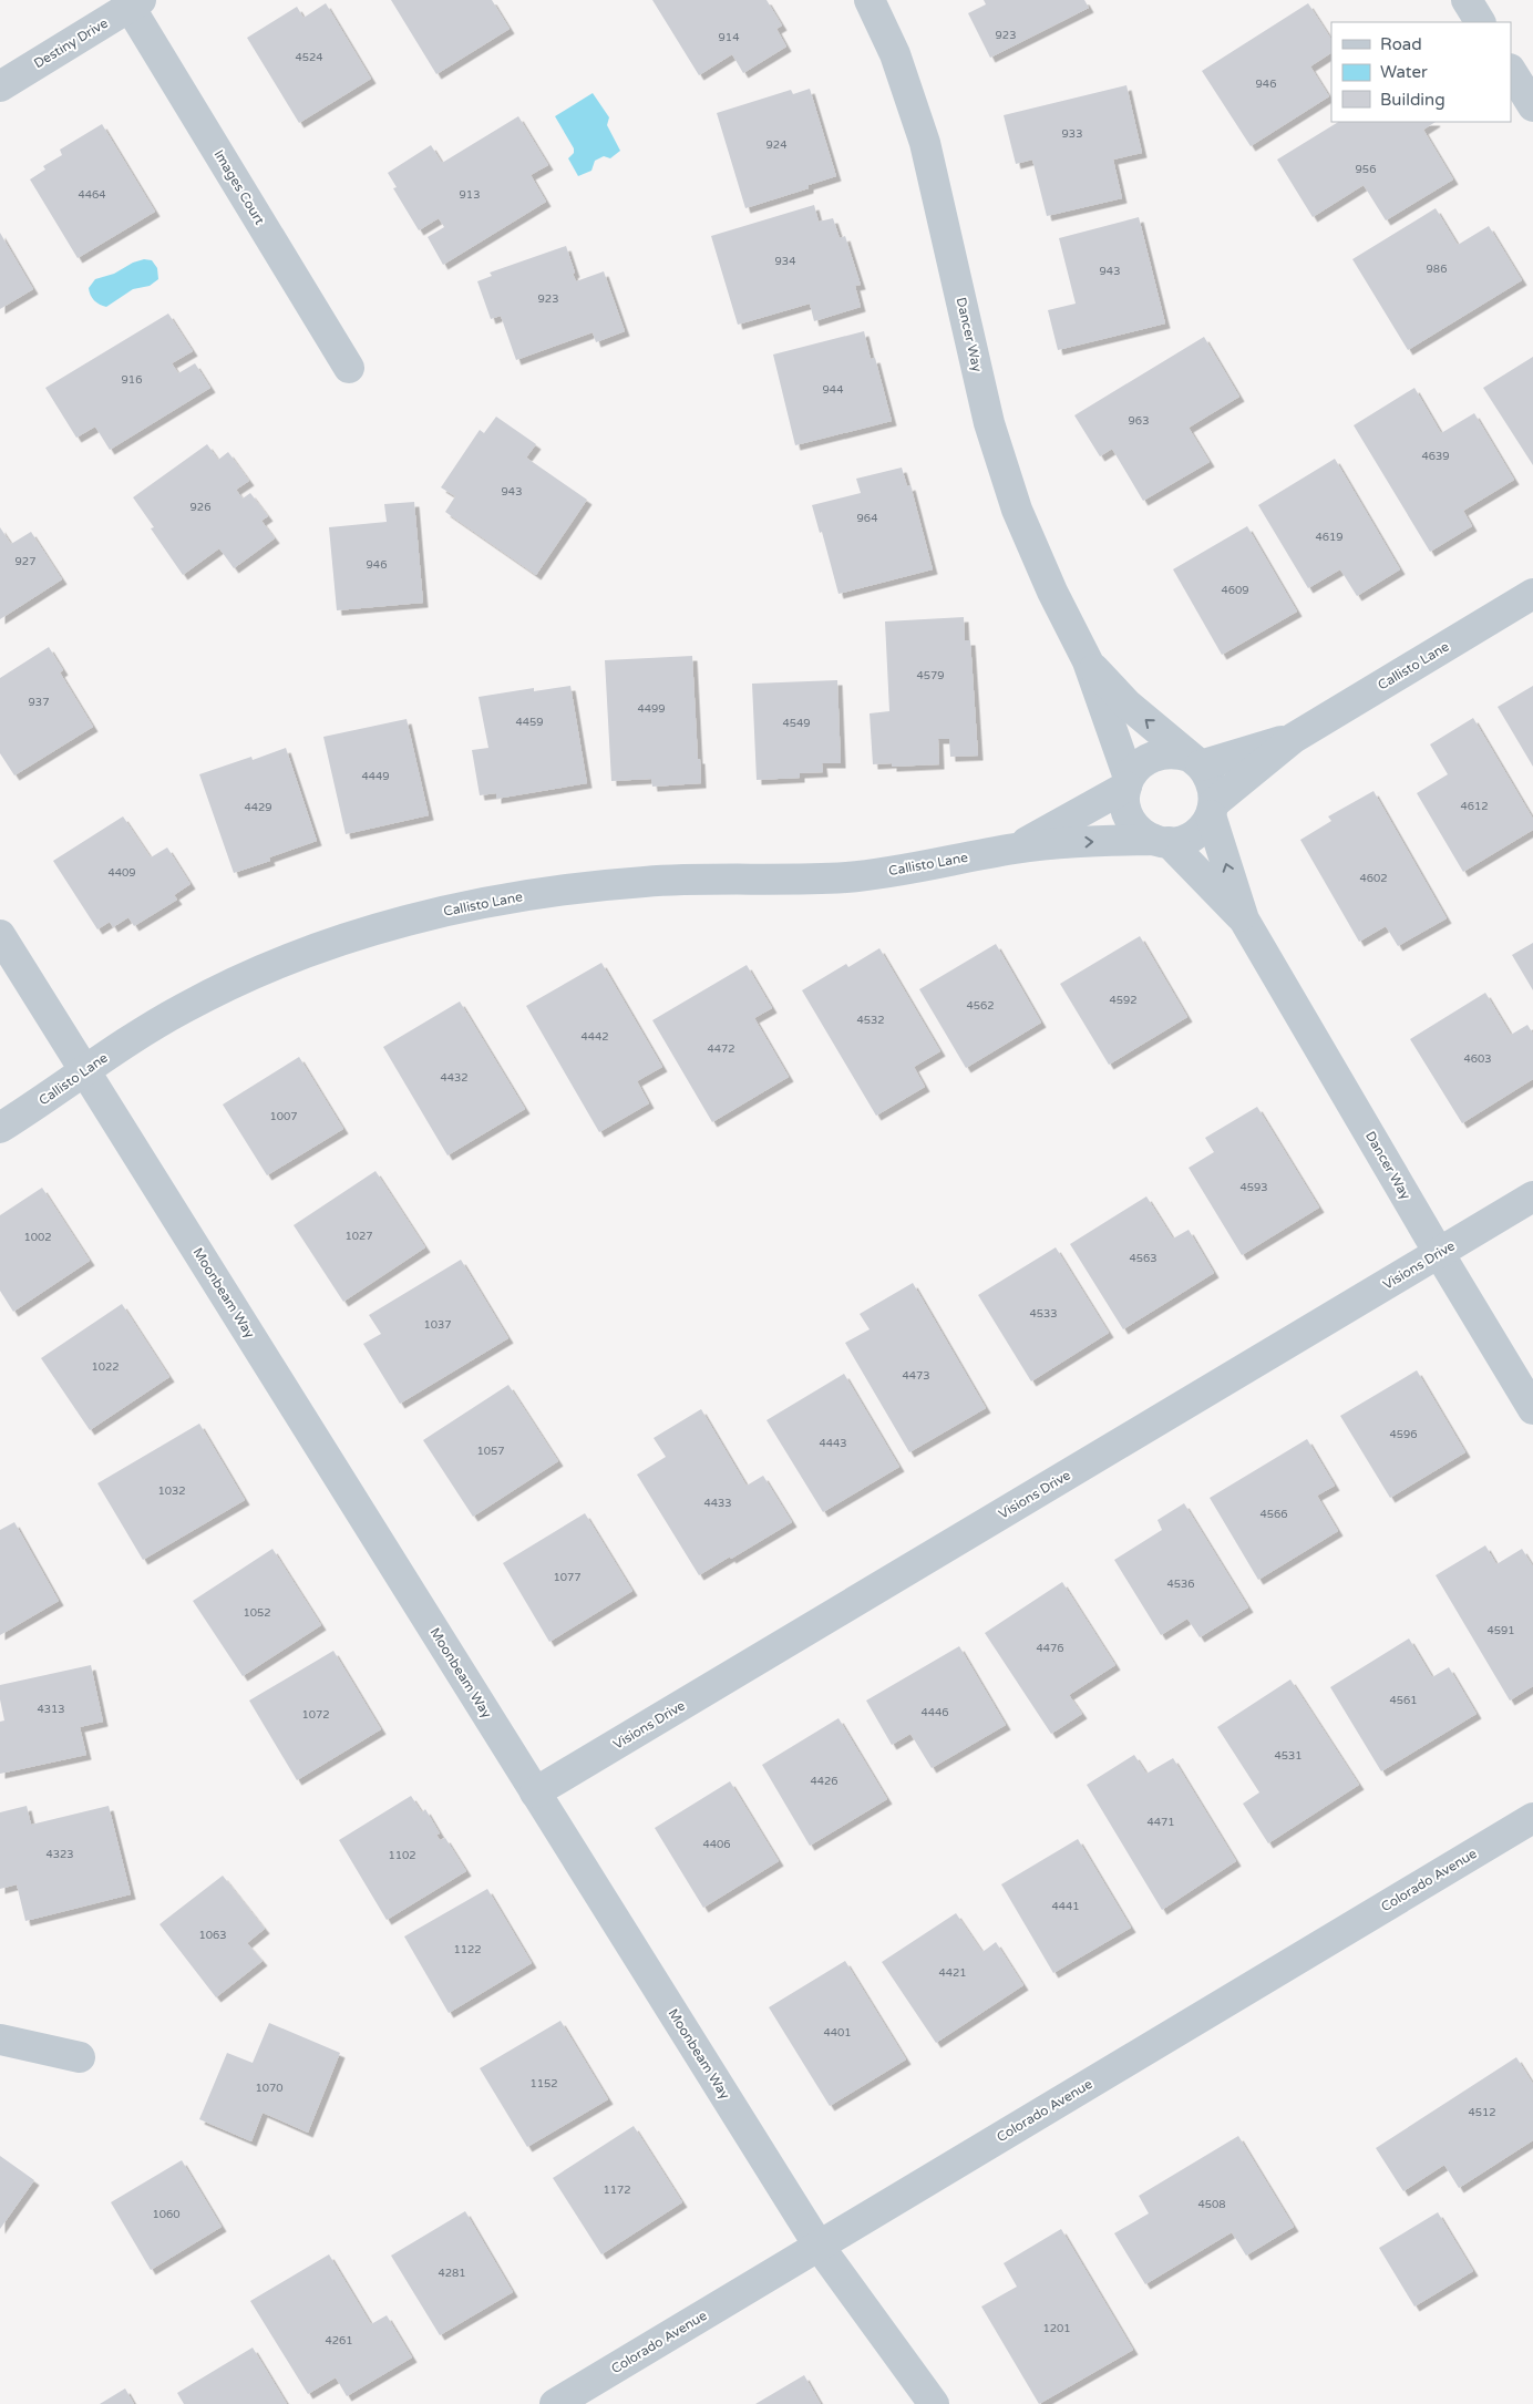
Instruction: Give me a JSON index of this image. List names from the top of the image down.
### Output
{
  "streets": {
    "street": [
      "Destiny Drive",
      "Images Court",
      "Dancer Way",
      "Callisto Lane",
      "Visions Drive",
      "Moonbeam Way",
      "Colorado Avenue"
    ]
  },
  "crossings": [
    ["Destiny Drive", "Images Court"],
    ["Dancer Way", "Callisto Lane"],
    ["Dancer Way", "Visions Drive"],
    ["Callisto Lane", "Moonbeam Way"],
    ["Visions Drive", "Moonbeam Way"],
    ["Moonbeam Way", "Colorado Avenue"]
  ],
  "house_numbers": [
    "923",
    "914",
    "4524",
    "946",
    "933",
    "924",
    "956",
    "4464",
    "913",
    "934",
    "986",
    "943",
    "923",
    "916",
    "944",
    "963",
    "4639",
    "943",
    "926",
    "964",
    "4619",
    "927",
    "946",
    "4609",
    "4579",
    "937",
    "4499",
    "4459",
    "4549",
    "4449",
    "4612",
    "4429",
    "4409",
    "4602",
    "4592",
    "4562",
    "4532",
    "4442",
    "4472",
    "4603",
    "4432",
    "1007",
    "4593",
    "1027",
    "1002",
    "4563",
    "4533",
    "1037",
    "1022",
    "4473",
    "4596",
    "4443",
    "1057",
    "1032",
    "4433",
    "4566",
    "1077",
    "4536",
    "1052",
    "4591",
    "4476",
    "4561",
    "4313",
    "4446",
    "1072",
    "4531",
    "4426",
    "4471",
    "4406",
    "4323",
    "1102",
    "4441",
    "1063",
    "1122",
    "4421",
    "4401",
    "1152",
    "1070",
    "4512",
    "1172",
    "4508",
    "1060",
    "4281",
    "1201",
    "4261"
  ],
  "legend": ["Road", "Water", "Building"]
}
